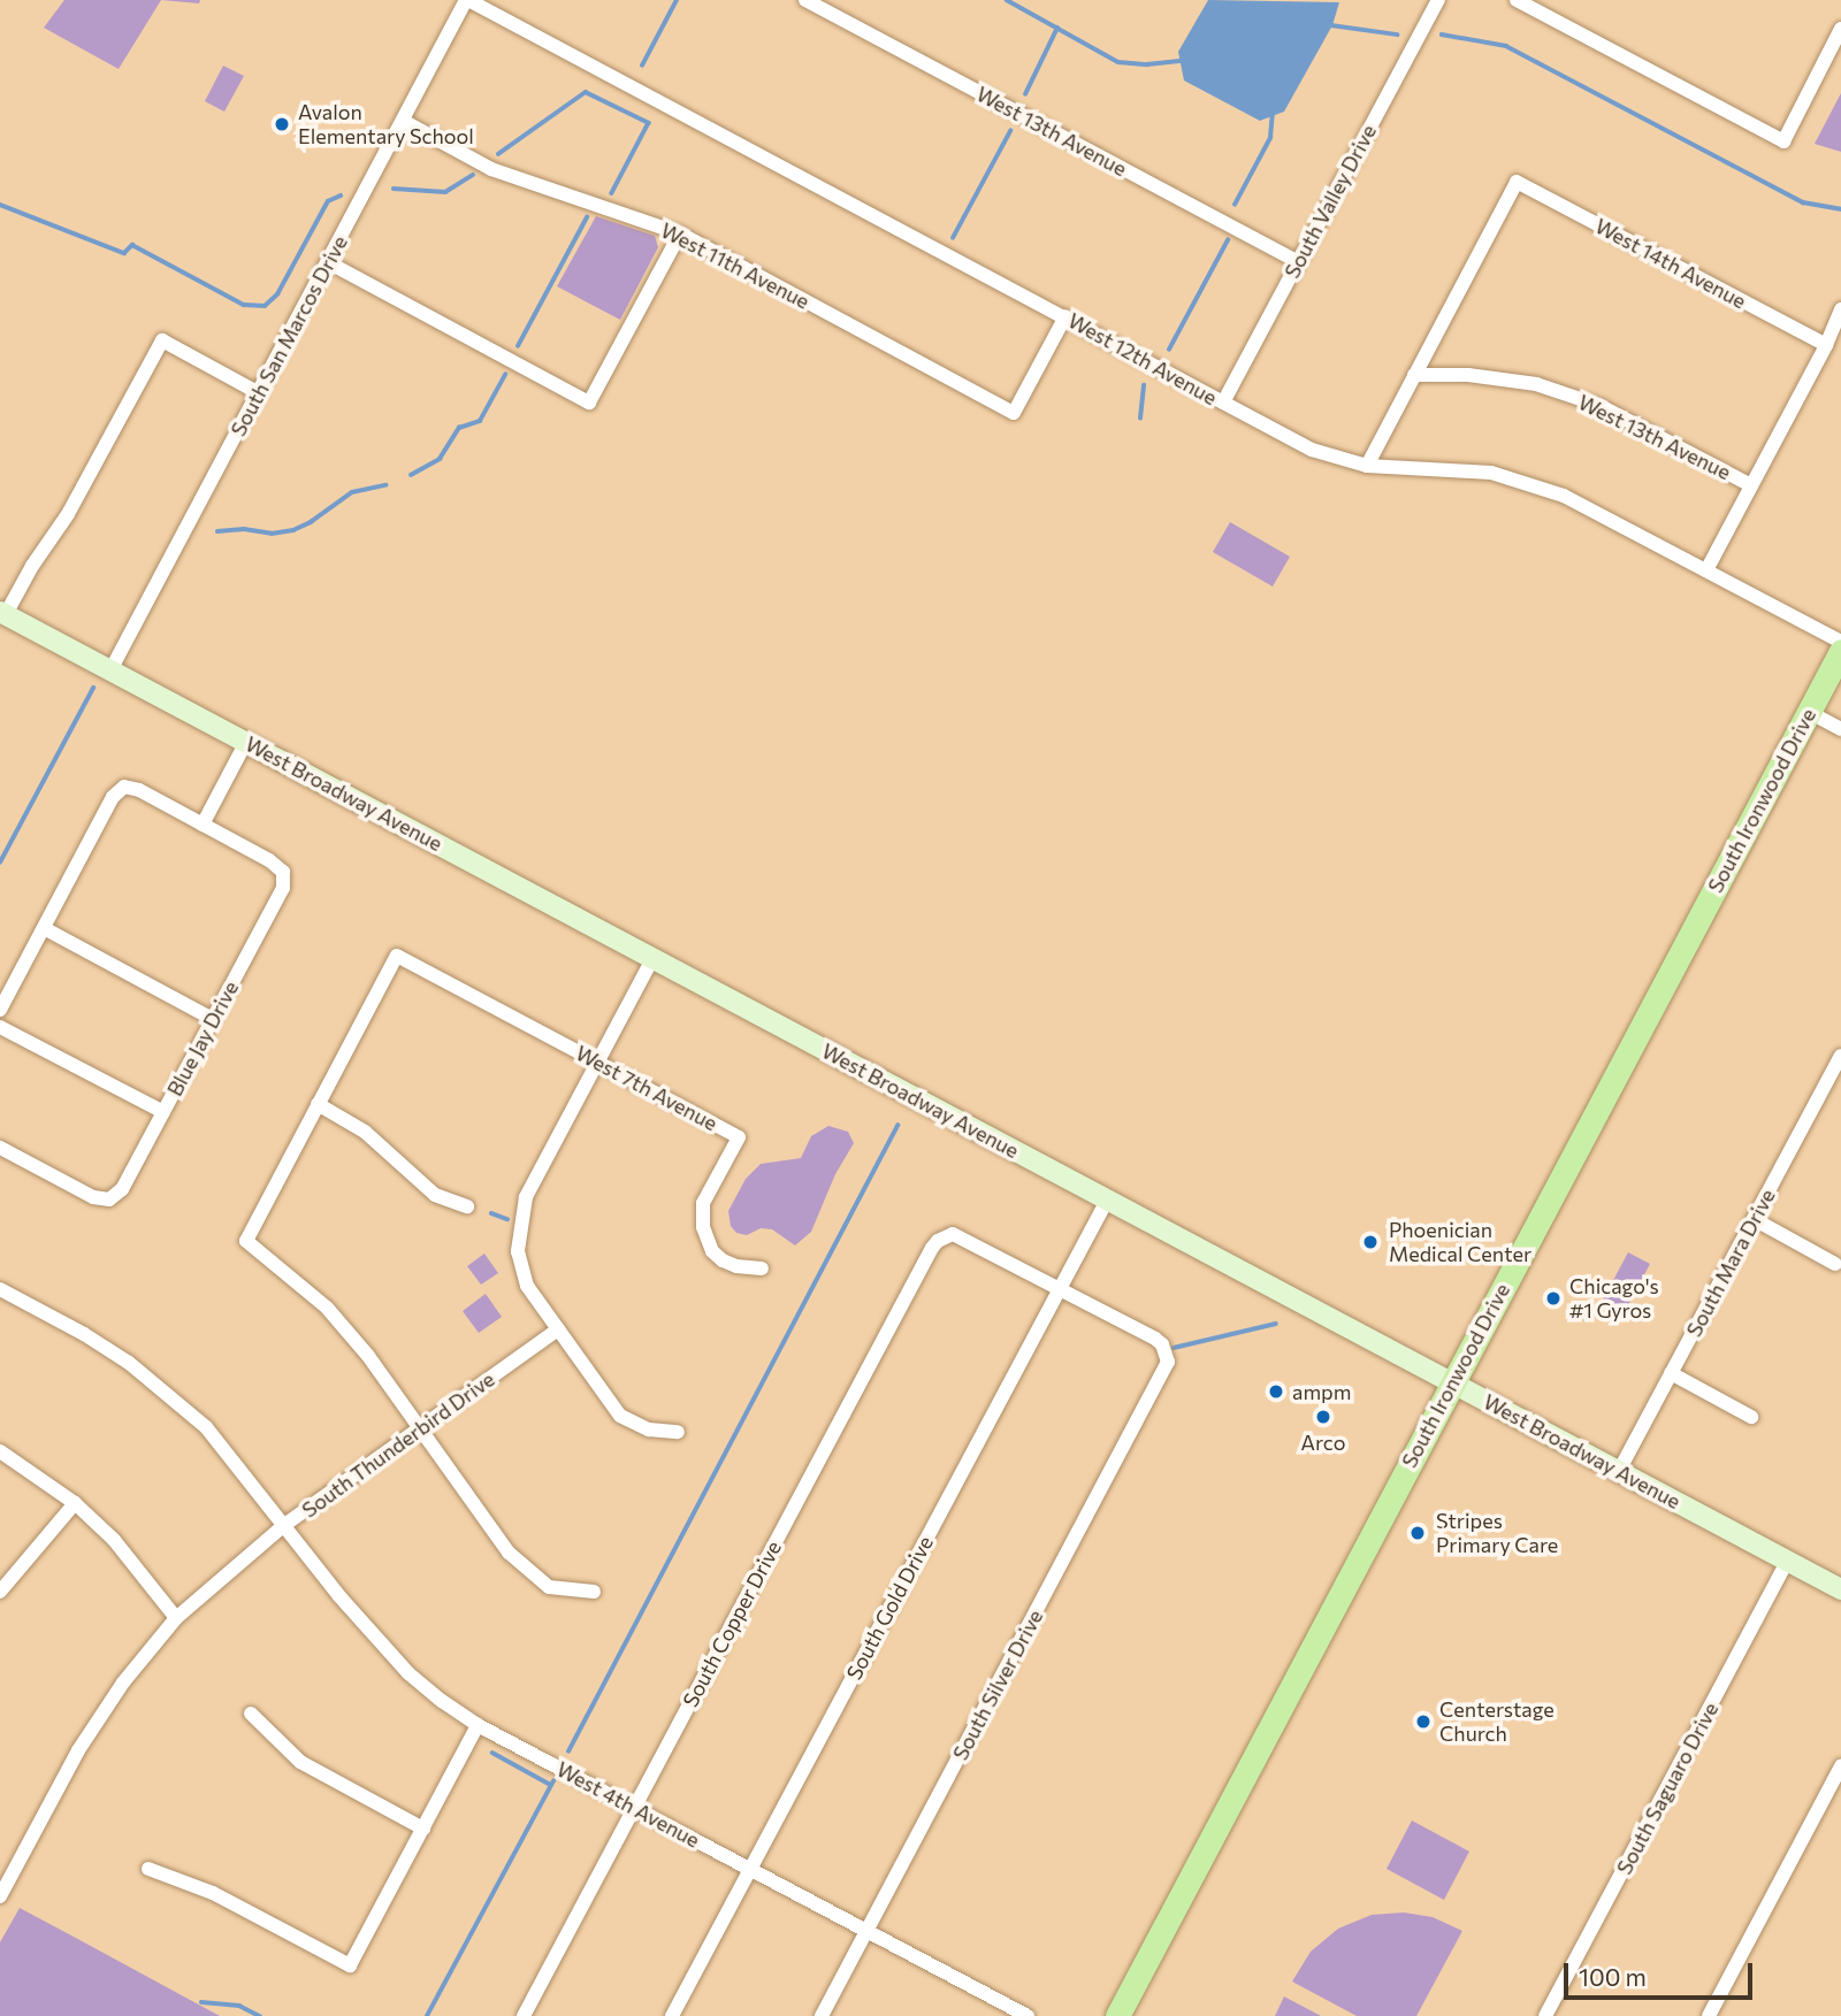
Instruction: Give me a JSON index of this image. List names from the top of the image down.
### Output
{
  "streets": {
    "main road": ["West Broadway Avenue", "South Ironwood Drive"],
    "street": [
      "West 13th Avenue",
      "South Valley Drive",
      "West 14th Avenue",
      "West 11th Avenue",
      "South San Marcos Drive",
      "West 12th Avenue",
      "Blue Jay Drive",
      "West 7th Avenue",
      "South Mara Drive",
      "South Thunderbird Drive",
      "South Gold Drive",
      "South Copper Drive",
      "South Silver Drive",
      "South Saguaro Drive",
      "West 4th Avenue"
    ]
  },
  "crossings": [
    ["West 13th Avenue", "South Valley Drive"],
    ["West 13th Avenue", "West 14th Avenue"],
    ["South Valley Drive", "West 12th Avenue"],
    ["West 11th Avenue", "South San Marcos Drive"],
    ["West 11th Avenue", "West 12th Avenue"],
    ["South San Marcos Drive", "West 12th Avenue"],
    ["South San Marcos Drive", "West Broadway Avenue"],
    ["West Broadway Avenue", "South Ironwood Drive"],
    ["West Broadway Avenue", "South Mara Drive"],
    ["West Broadway Avenue", "South Gold Drive"],
    ["West Broadway Avenue", "South Saguaro Drive"],
    ["South Thunderbird Drive", "West 4th Avenue"],
    ["South Gold Drive", "South Copper Drive"],
    ["South Gold Drive", "South Silver Drive"],
    ["South Gold Drive", "West 4th Avenue"],
    ["South Copper Drive", "South Silver Drive"],
    ["South Copper Drive", "West 4th Avenue"],
    ["South Silver Drive", "West 4th Avenue"]
  ],
  "places": [
    "Avalon Elementary School",
    "Phoenician Medical Center",
    "Chicago's #1 Gyros",
    "ampm",
    "Arco",
    "Stripes Primary Care",
    "Centerstage Church"
  ],
  "scale_bar": "100 m"
}
